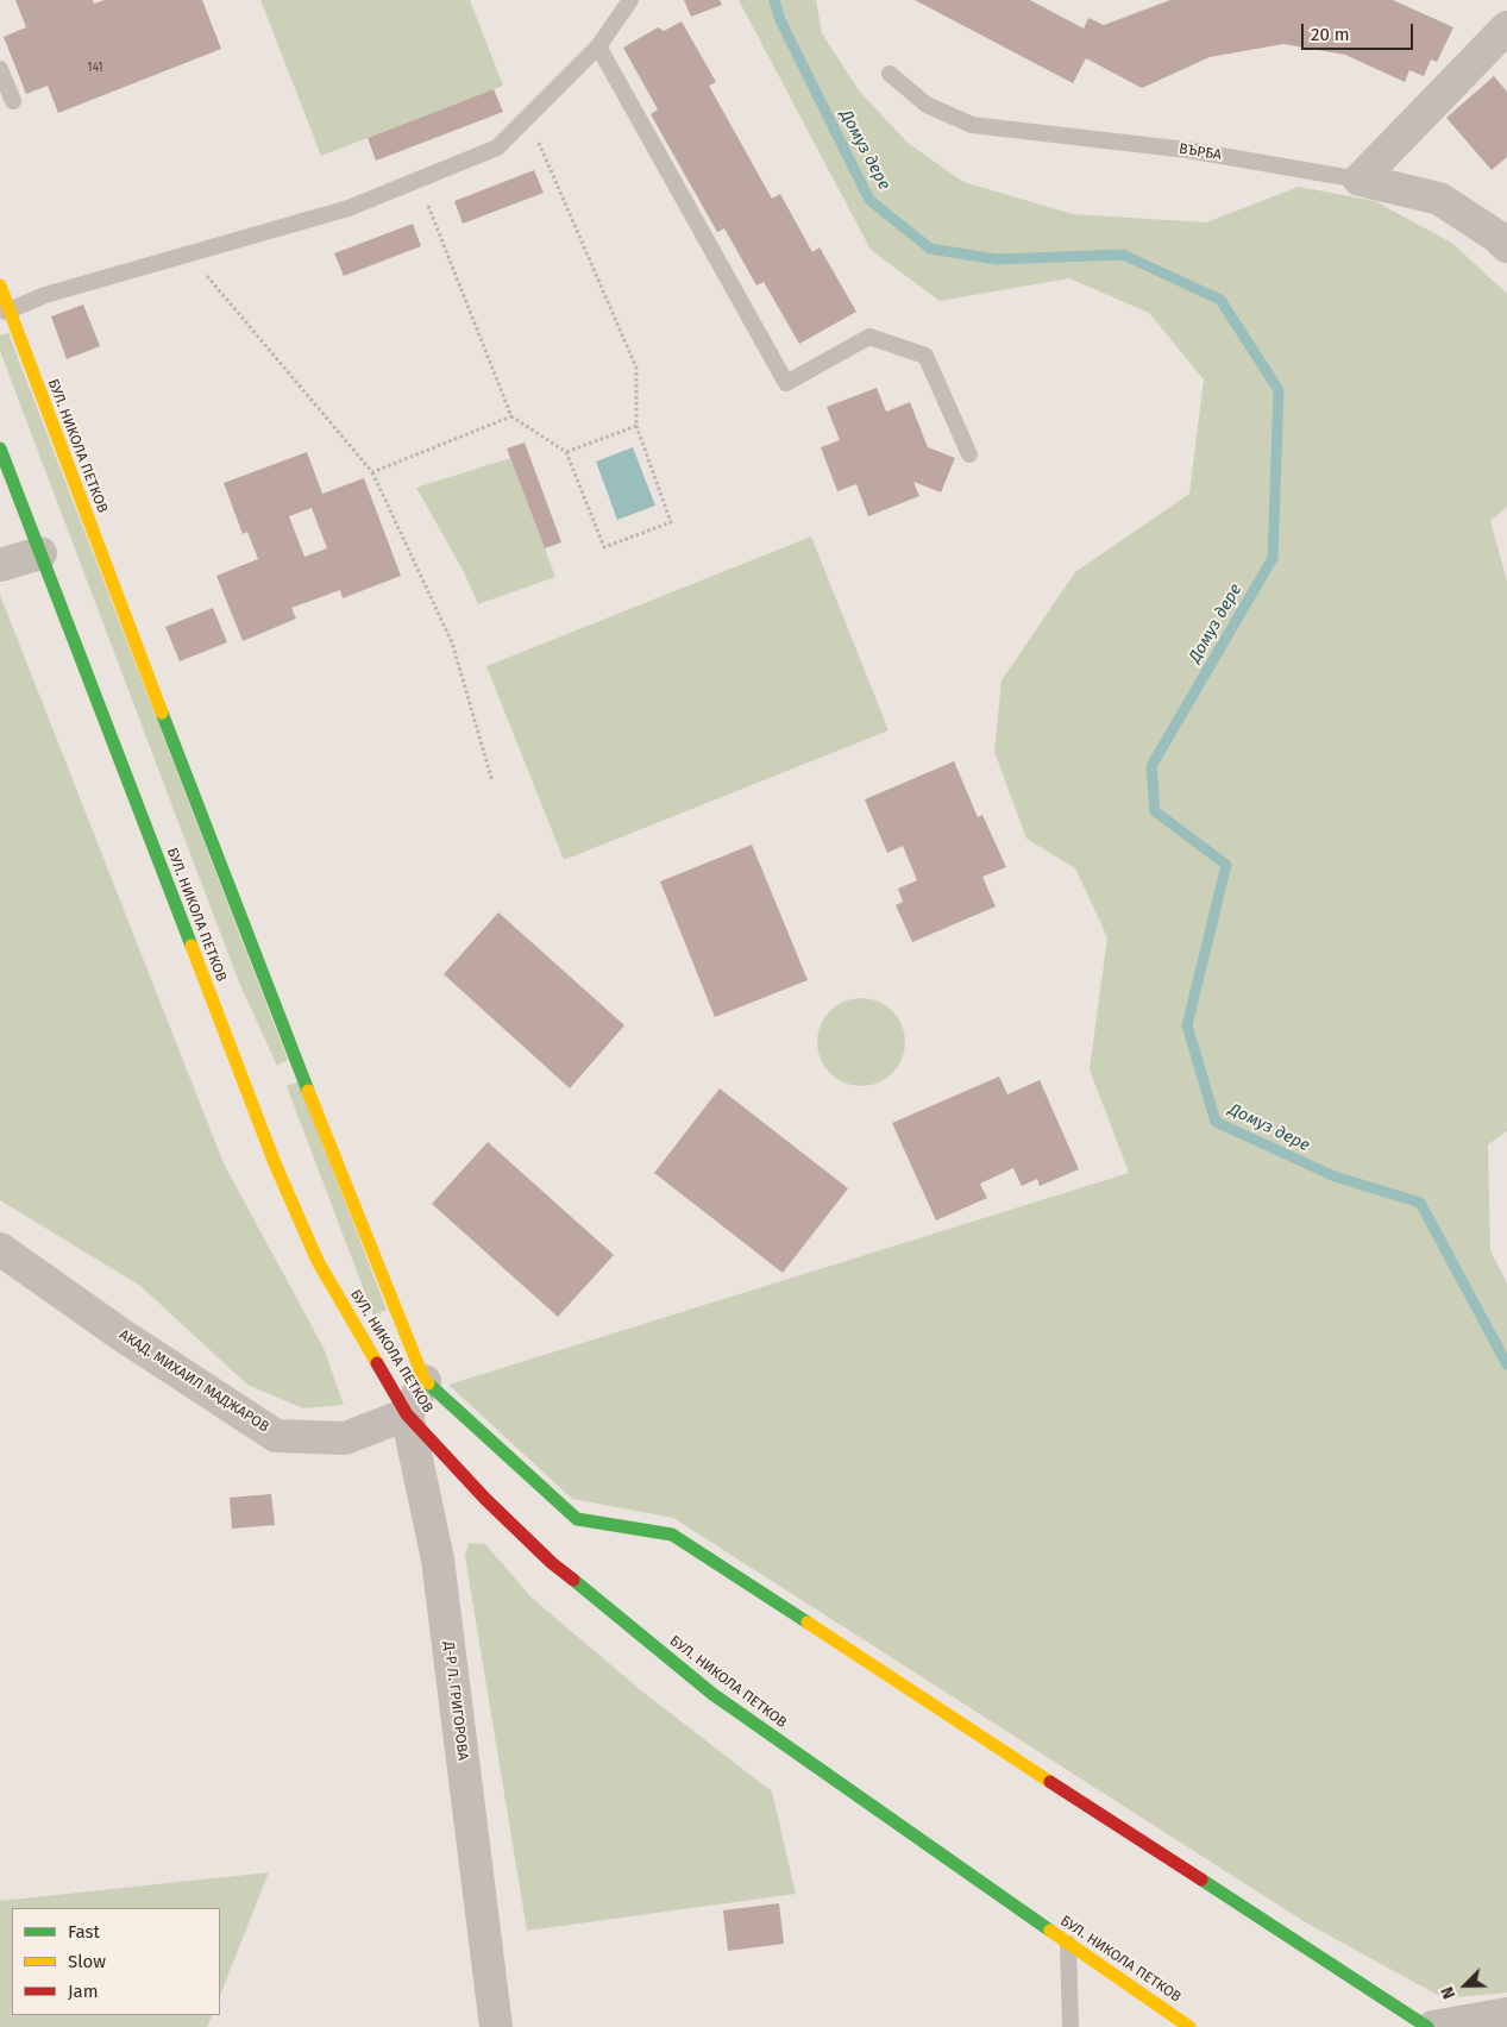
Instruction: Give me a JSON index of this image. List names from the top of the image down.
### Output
{
  "streets": {
    "street": [
      "ВЪРБА",
      "БУЛ. НИКОЛА ПЕТКОВ",
      "АКАД. МИХАИЛ МАДЖАРОВ",
      "Д-Р Л. ГРИГОРОВА"
    ]
  },
  "crossings": [
    ["БУЛ. НИКОЛА ПЕТКОВ", "АКАД. МИХАИЛ МАДЖАРОВ"],
    ["БУЛ. НИКОЛА ПЕТКОВ", "Д-Р Л. ГРИГОРОВА"],
    ["АКАД. МИХАИЛ МАДЖАРОВ", "Д-Р Л. ГРИГОРОВА"]
  ],
  "water": ["Домуз дере"],
  "house_numbers": ["141"],
  "legend": ["Fast", "Slow", "Jam"],
  "scale_bar": "20 m",
  "north": "bottom left"
}
